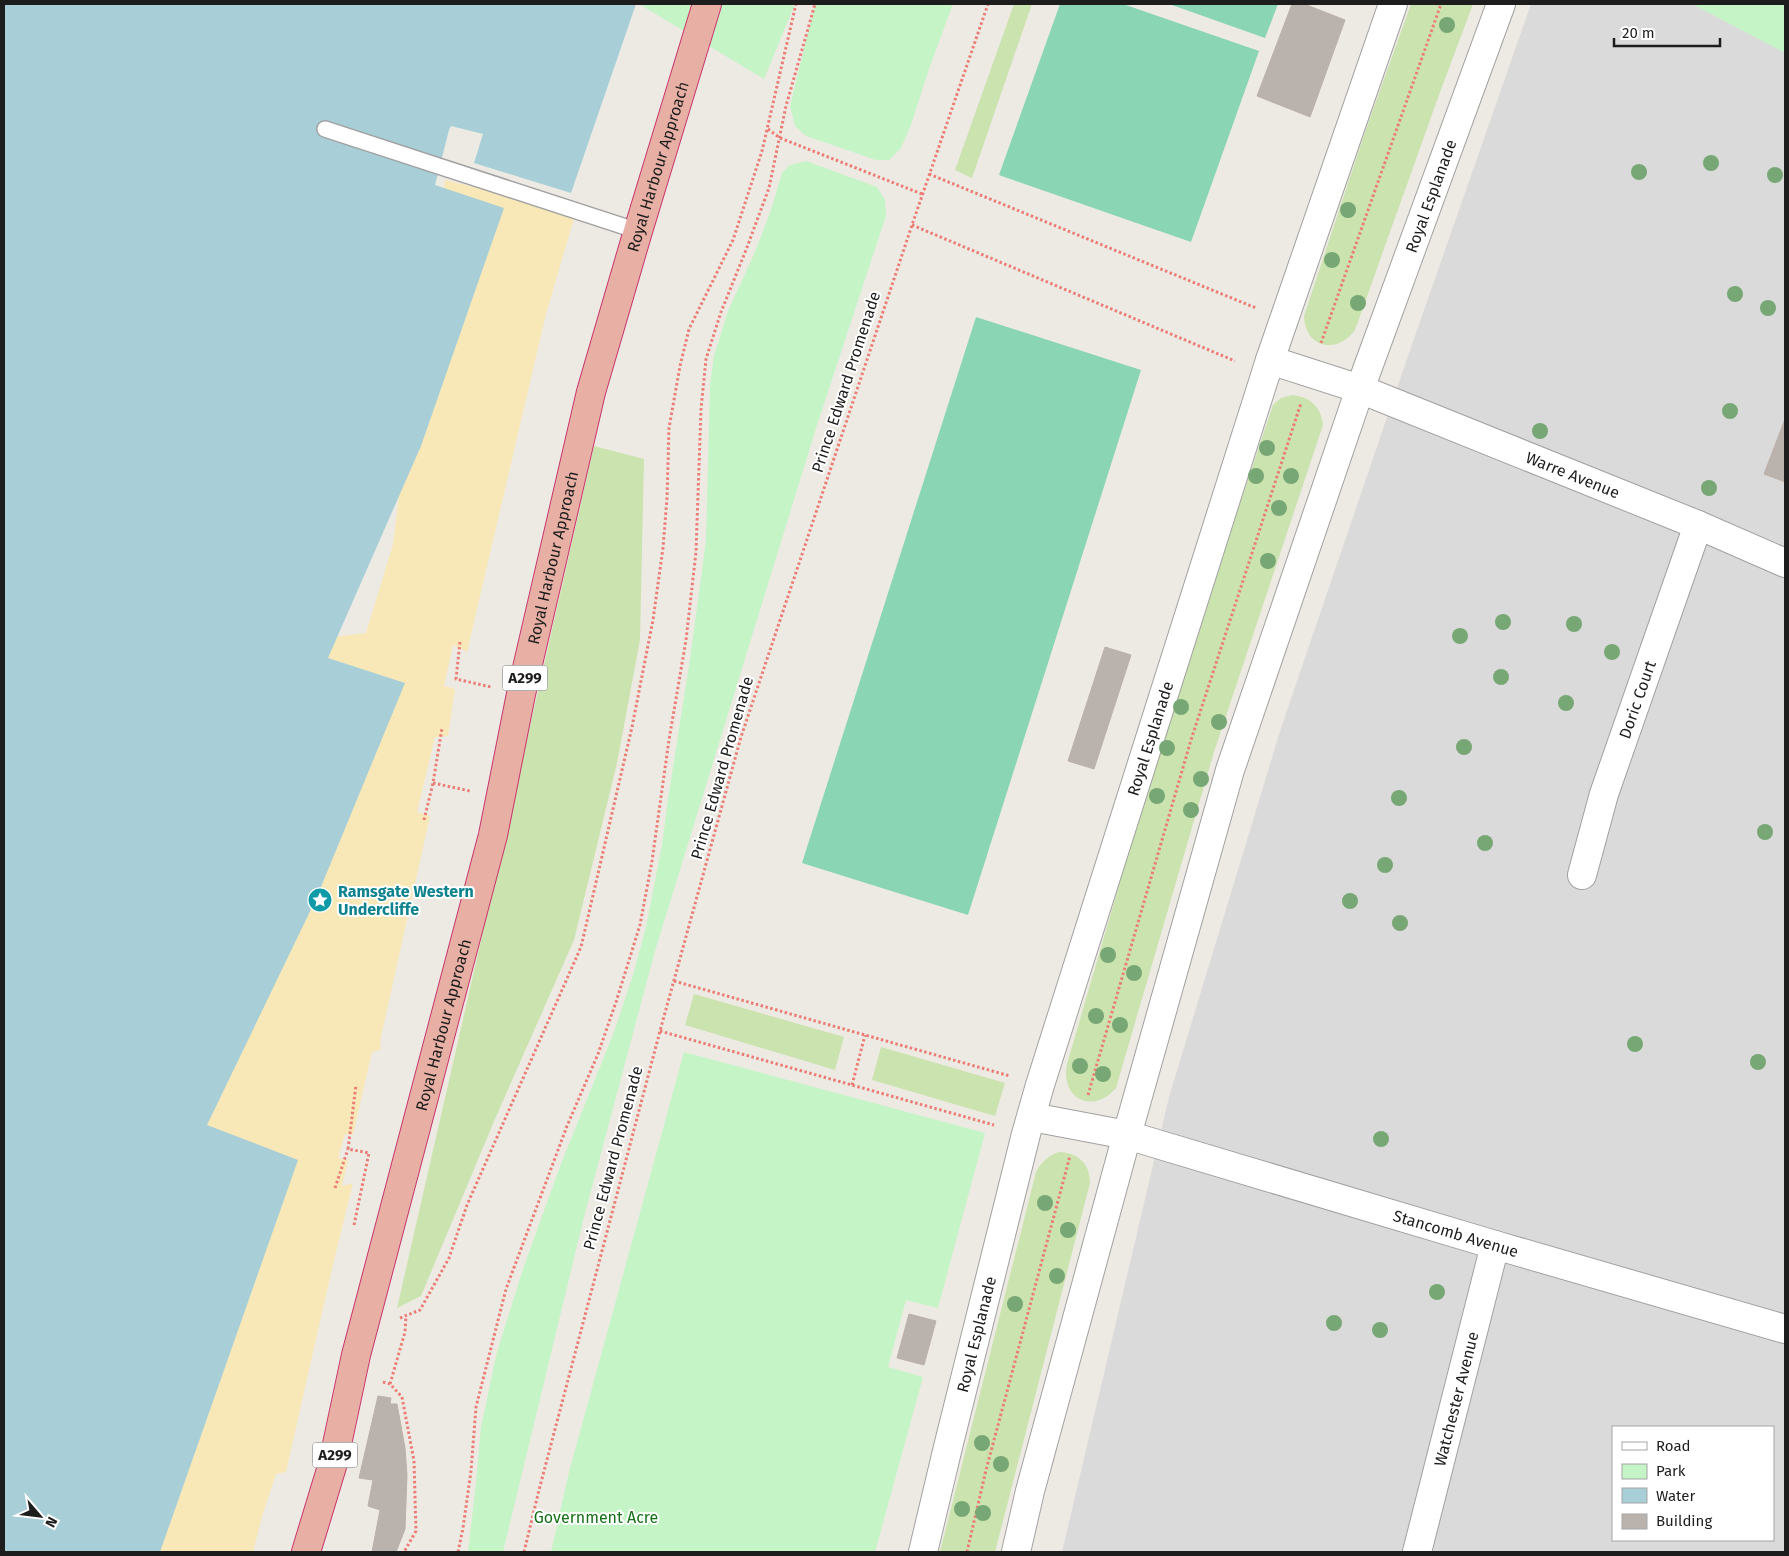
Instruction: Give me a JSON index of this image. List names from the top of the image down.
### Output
{
  "streets": {
    "highway": ["Royal Harbour Approach", "A299"],
    "street": [
      "Royal Esplanade",
      "Warre Avenue",
      "Doric Court",
      "Stancomb Avenue",
      "Watchester Avenue"
    ],
    "path": ["Prince Edward Promenade"]
  },
  "crossings": [
    ["Royal Esplanade", "Warre Avenue"],
    ["Royal Esplanade", "Stancomb Avenue"],
    ["Warre Avenue", "Doric Court"],
    ["Stancomb Avenue", "Watchester Avenue"]
  ],
  "parks": ["Government Acre"],
  "places": {
    "place": ["Ramsgate Western Undercliffe"]
  },
  "legend": [
    "Road",
    "Park",
    "Water",
    "Building"
  ],
  "scale_bar": "20 m",
  "north": "bottom right"
}
